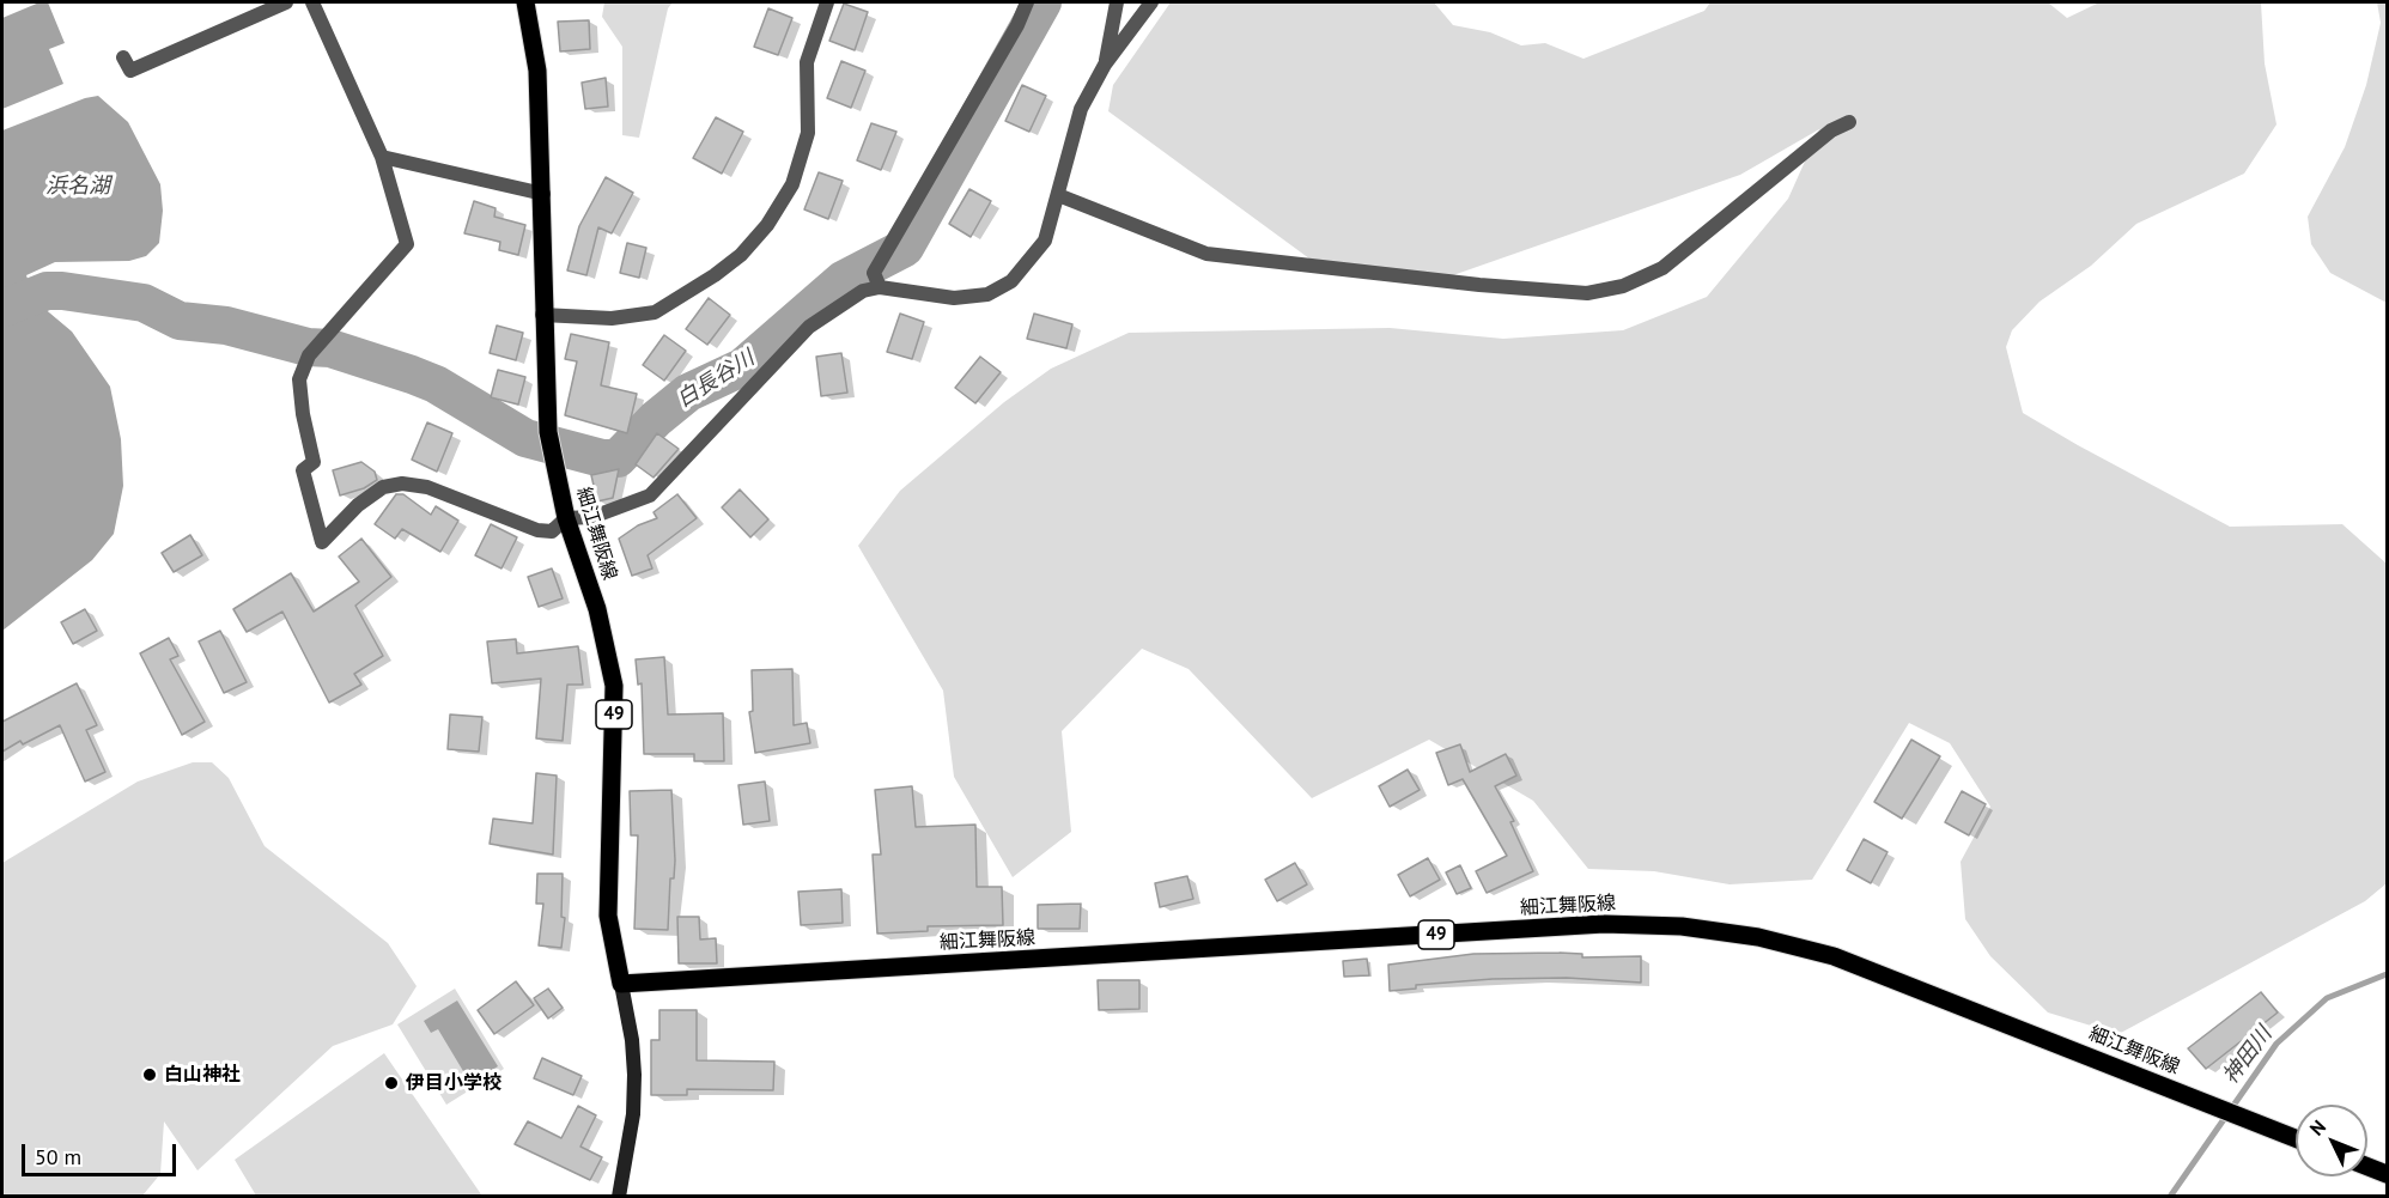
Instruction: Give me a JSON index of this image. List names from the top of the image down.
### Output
{
  "streets": {
    "main road": ["細江舞阪線", "49"]
  },
  "water": ["浜名湖", "白長谷川", "神田川"],
  "places": ["白山神社", "伊目小学校"],
  "scale_bar": "50 m",
  "north": "top left"
}
